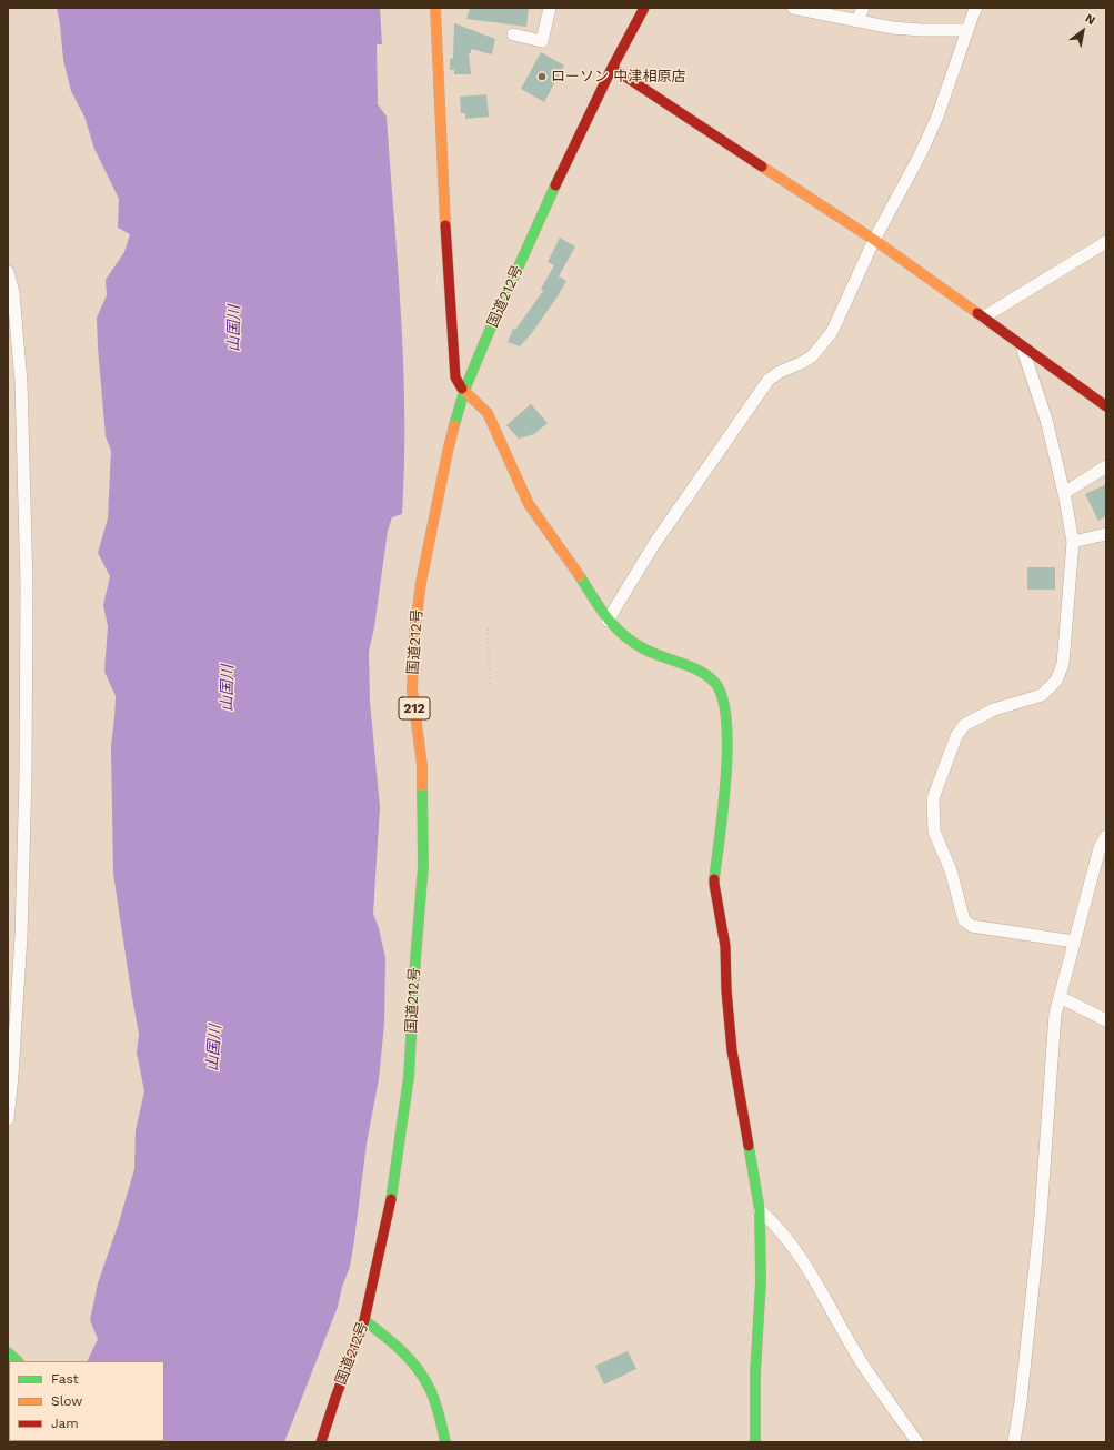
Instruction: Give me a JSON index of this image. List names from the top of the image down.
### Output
{
  "streets": {
    "main road": ["国道212号", "212"]
  },
  "water": ["山国川"],
  "places": ["ローソン 中津相原店"],
  "legend": ["Fast", "Slow", "Jam"],
  "north": "top right"
}
